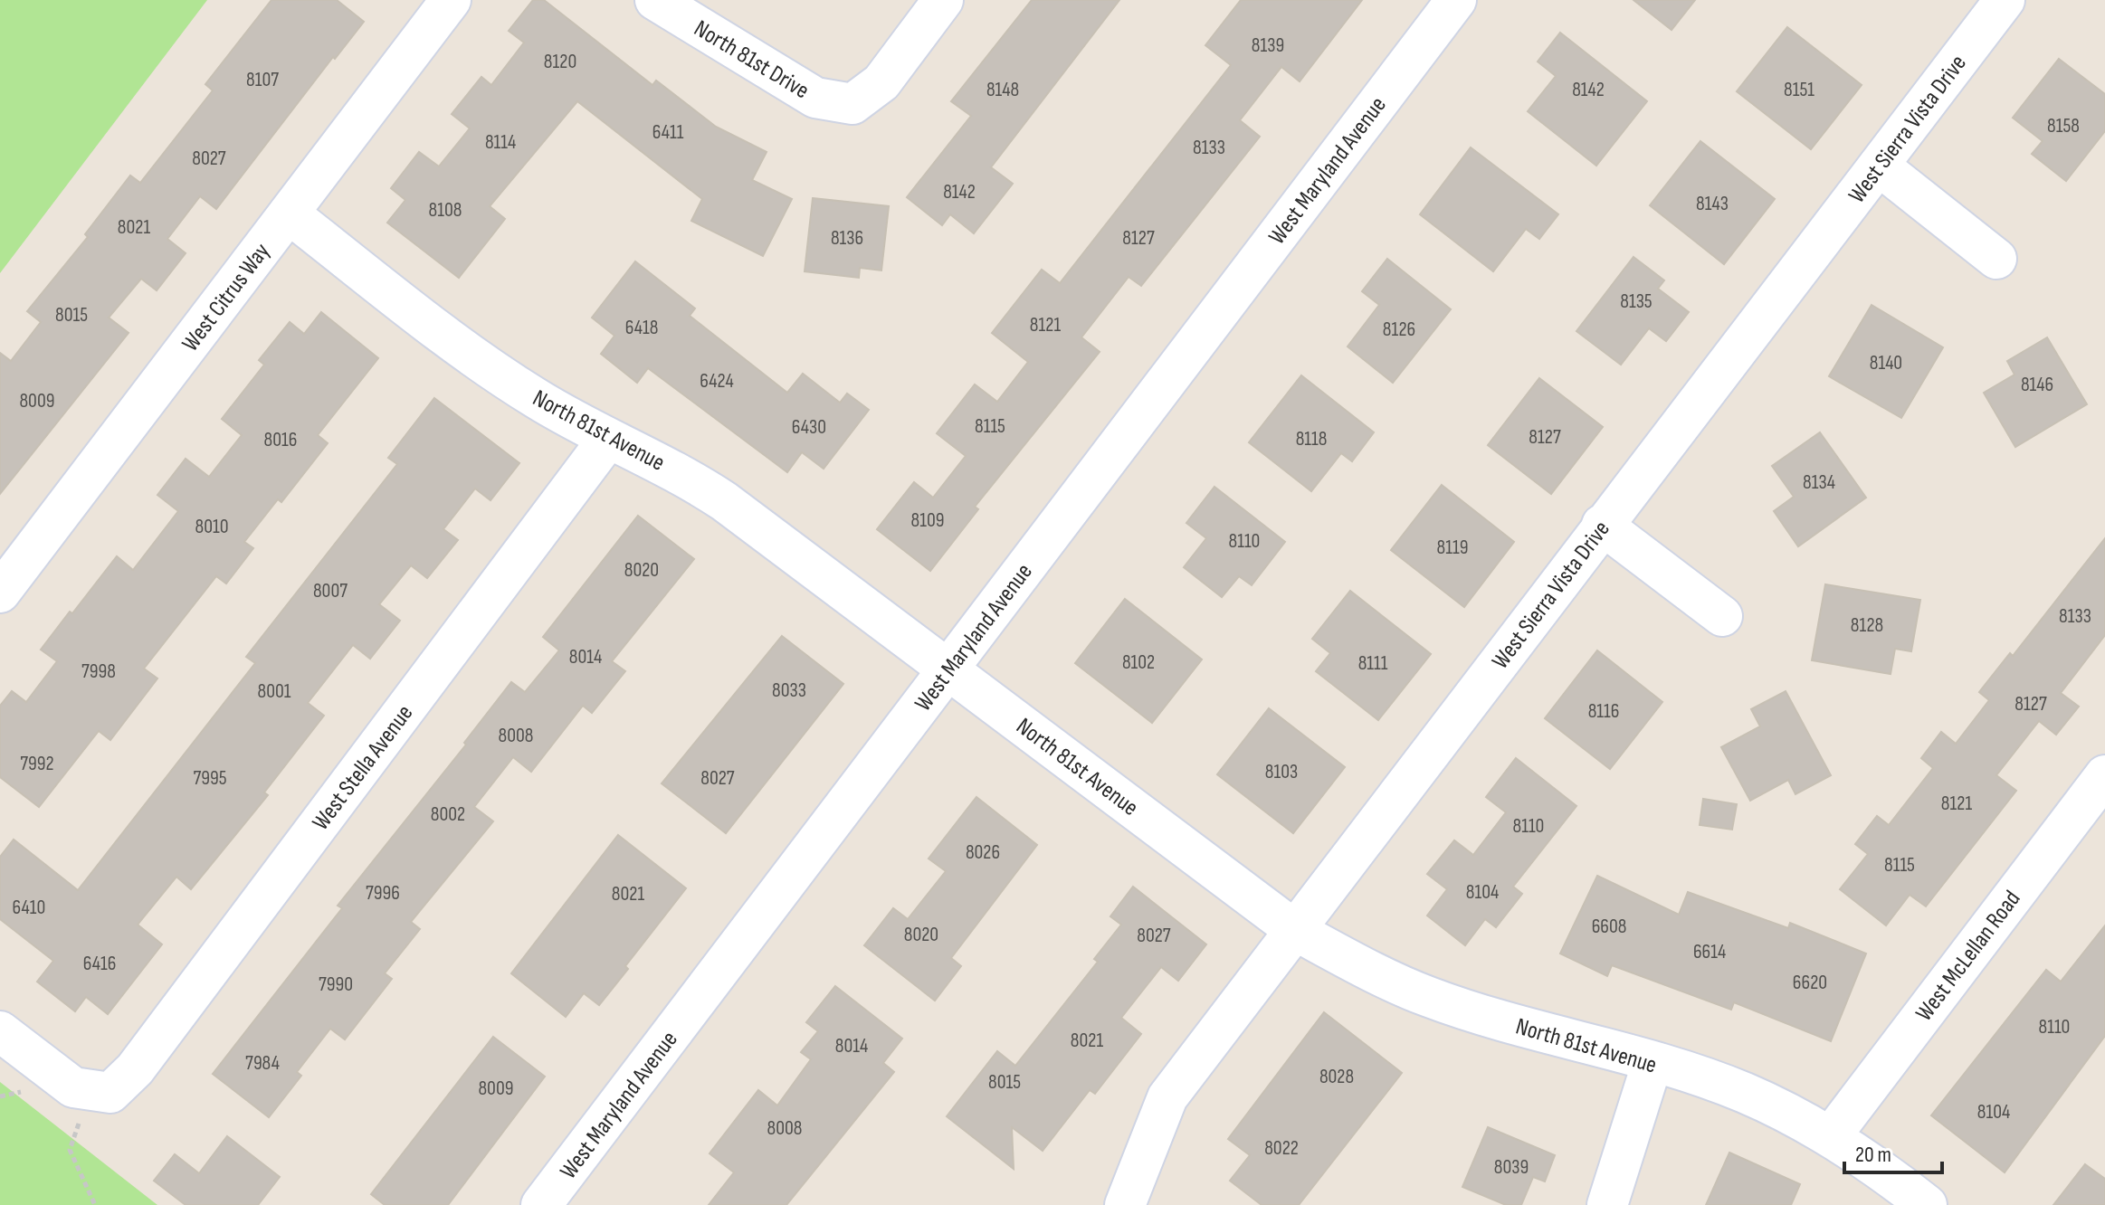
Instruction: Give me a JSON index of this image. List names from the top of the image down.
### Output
{
  "streets": {
    "street": [
      "North 81st Drive",
      "West Sierra Vista Drive",
      "West Maryland Avenue",
      "West Citrus Way",
      "North 81st Avenue",
      "West Stella Avenue",
      "West McLellan Road"
    ]
  },
  "crossings": [
    ["West Sierra Vista Drive", "North 81st Avenue"],
    ["West Maryland Avenue", "North 81st Avenue"],
    ["West Citrus Way", "North 81st Avenue"],
    ["North 81st Avenue", "West Stella Avenue"],
    ["North 81st Avenue", "West McLellan Road"]
  ],
  "house_numbers": [
    "8139",
    "8120",
    "8107",
    "8148",
    "8142",
    "8151",
    "8158",
    "6411",
    "8114",
    "8133",
    "8027",
    "8142",
    "8143",
    "8108",
    "8021",
    "8136",
    "8127",
    "8135",
    "8015",
    "8121",
    "6418",
    "8126",
    "8140",
    "6424",
    "8146",
    "8009",
    "8115",
    "6430",
    "8127",
    "8118",
    "8016",
    "8134",
    "8109",
    "8010",
    "8110",
    "8119",
    "8020",
    "8007",
    "8133",
    "8128",
    "8014",
    "8102",
    "8111",
    "7998",
    "8033",
    "8001",
    "8127",
    "8116",
    "8008",
    "7992",
    "8103",
    "7995",
    "8027",
    "8121",
    "8002",
    "8110",
    "8026",
    "8115",
    "8104",
    "7996",
    "8021",
    "6410",
    "6608",
    "8020",
    "8027",
    "6614",
    "6416",
    "6620",
    "7990",
    "8110",
    "8021",
    "8014",
    "7984",
    "8028",
    "8015",
    "8009",
    "8104",
    "8008",
    "8022",
    "8039"
  ],
  "scale_bar": "20 m"
}
